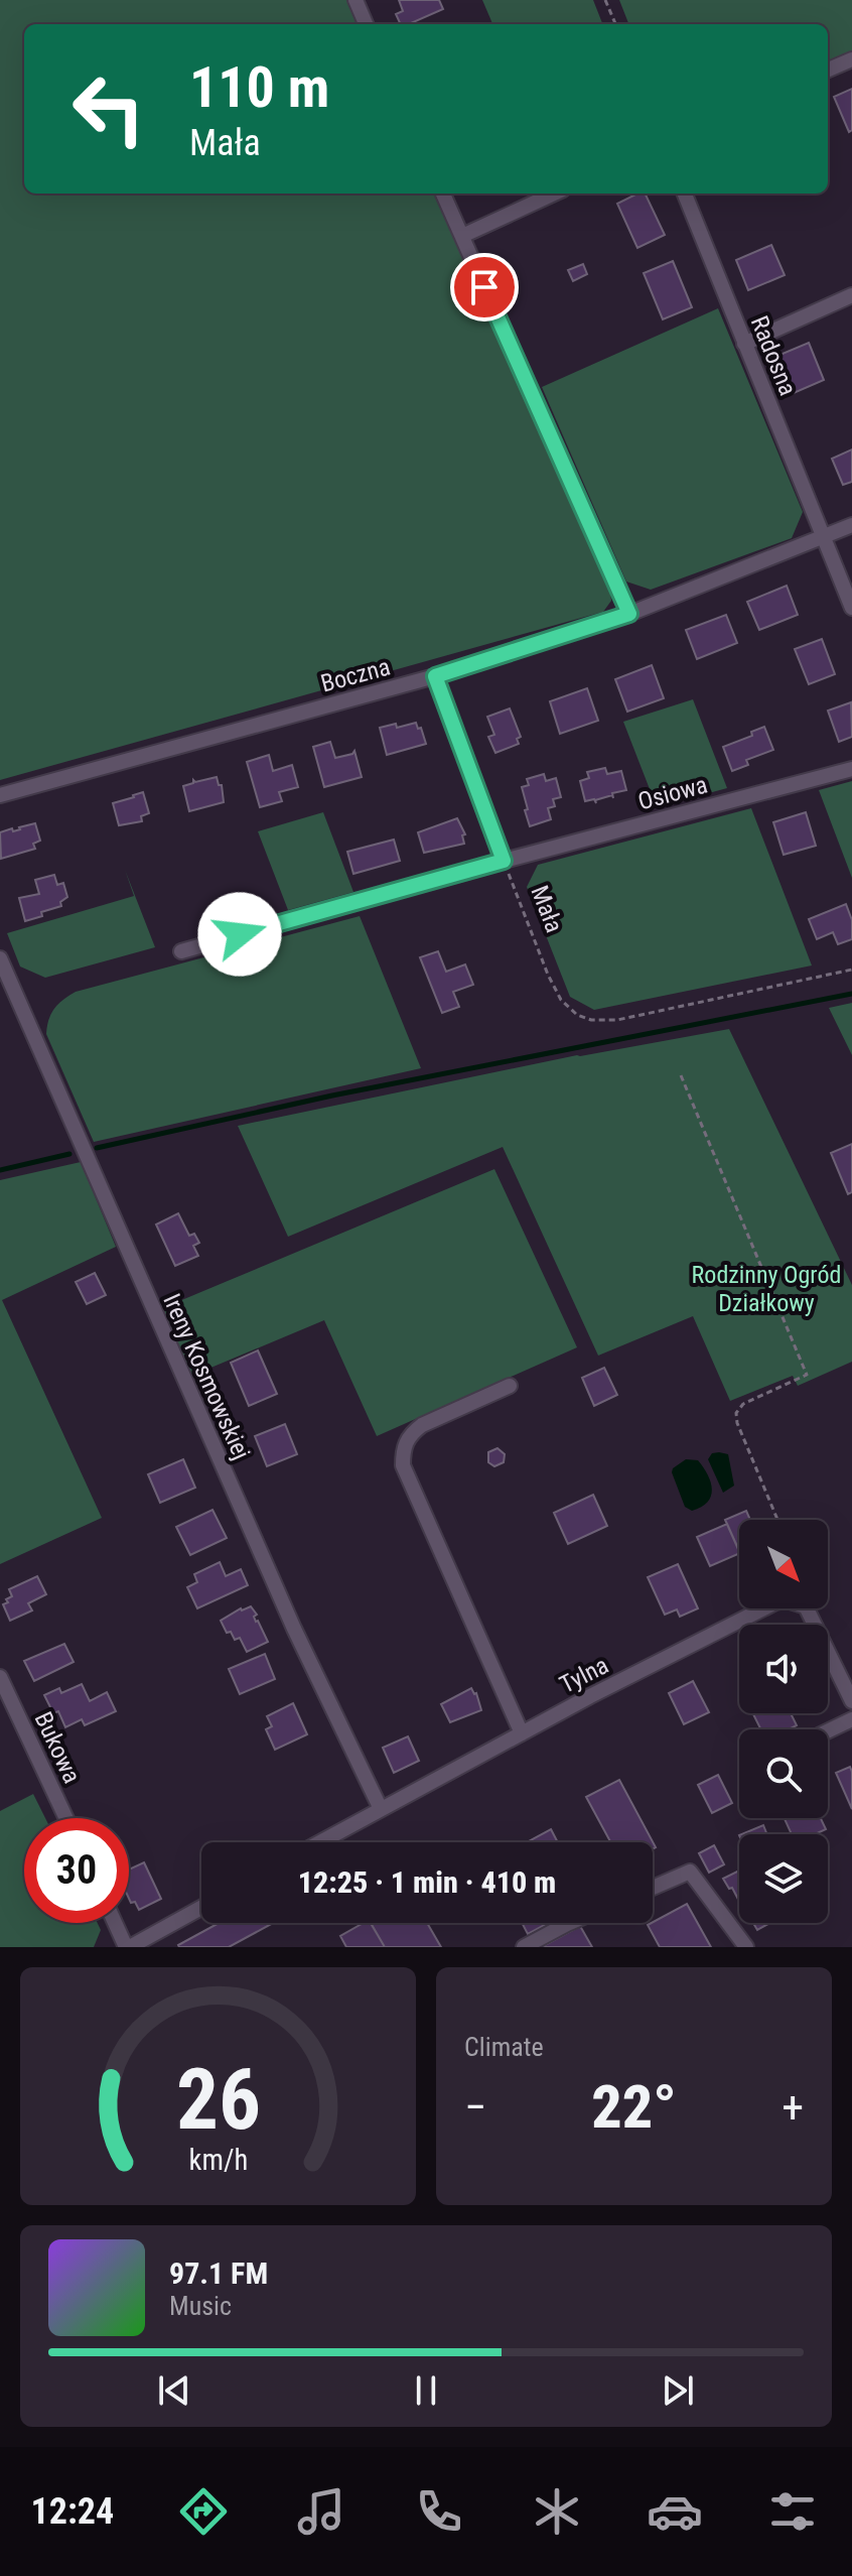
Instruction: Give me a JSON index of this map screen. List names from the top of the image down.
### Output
{
  "streets": {
    "street": [
      "Radosna",
      "Boczna",
      "Osiowa",
      "Ireny Kosmowskiej",
      "Tylna",
      "Bukowa"
    ],
    "path": ["Mała"]
  },
  "crossings": [
    ["Radosna", "Boczna"],
    ["Osiowa", "Mała"],
    ["Ireny Kosmowskiej", "Tylna"]
  ],
  "parks": ["Rodzinny Ogród Działkowy"],
  "north": "bottom right",
  "page": {
    "turn": ["110 m", "Mała"],
    "limit": "30",
    "trip": "12:25 · 1 min · 410 m",
    "tile": "Climate",
    "heat": ["−", "22°", "+"],
    "song": ["97.1 FM", "Music"],
    "tabs": "12:24",
    "gauge": ["26", "km/h"]
  }
}
